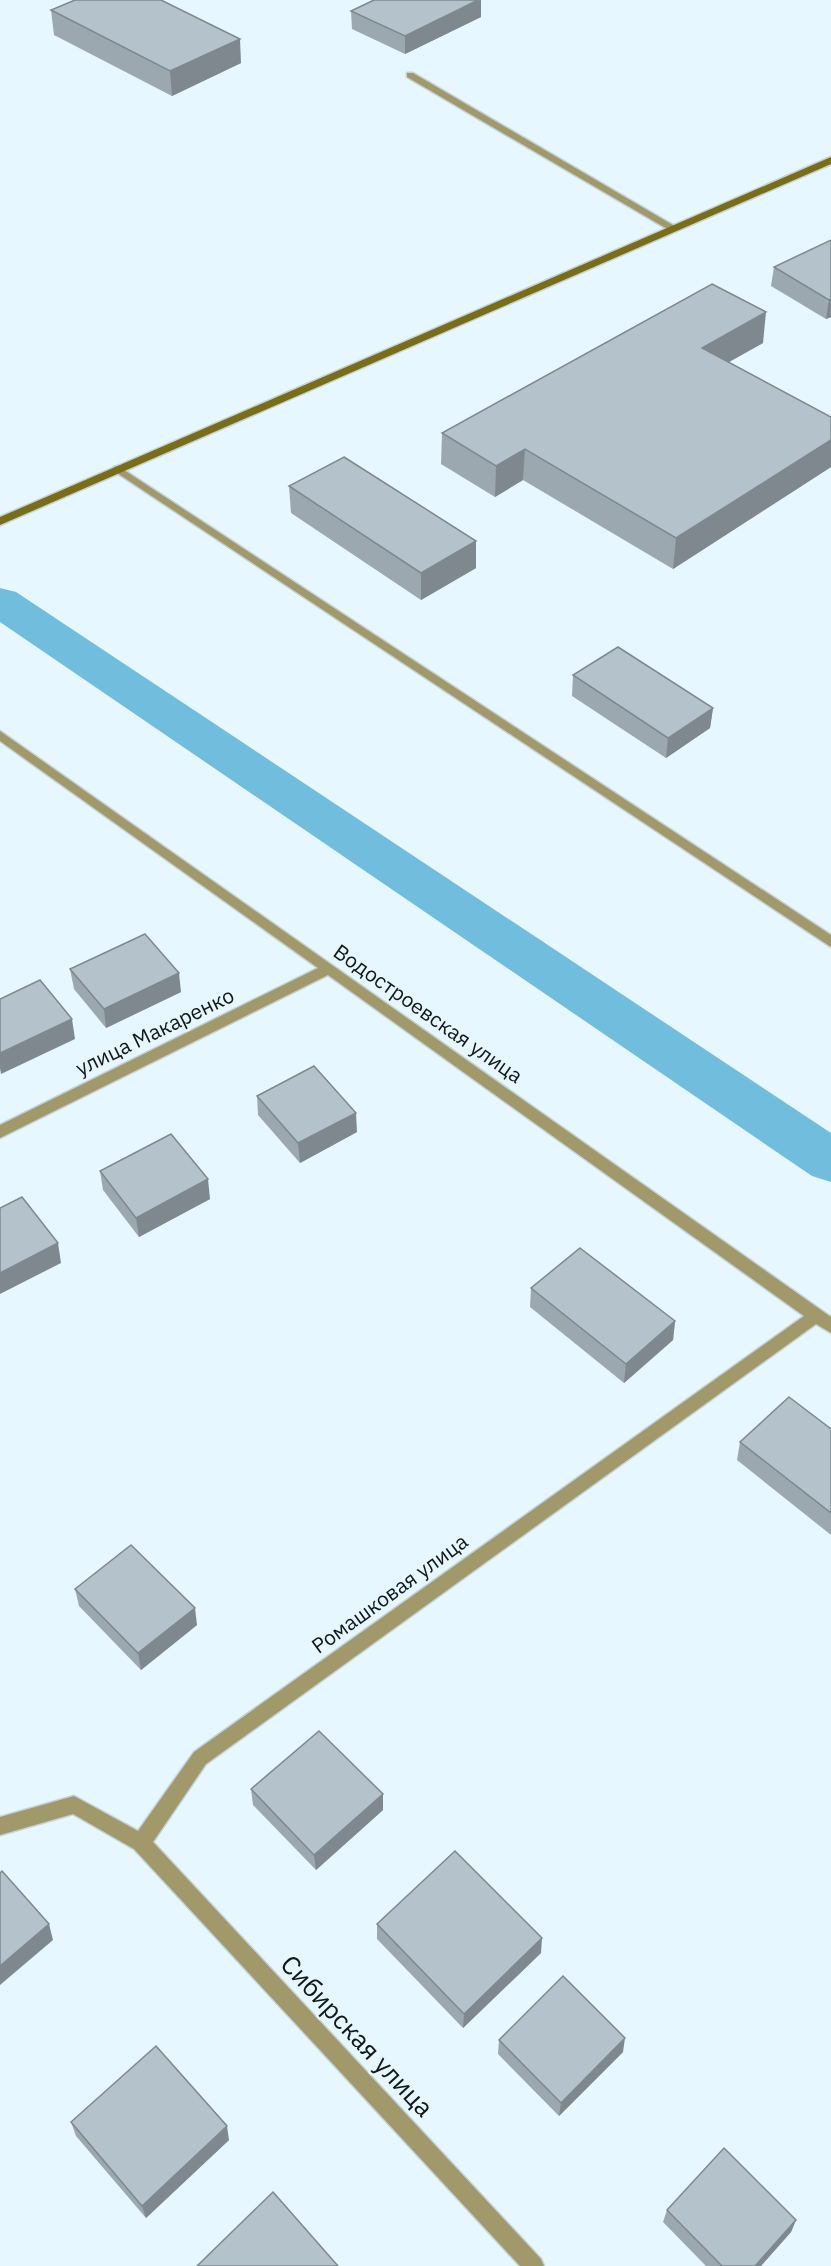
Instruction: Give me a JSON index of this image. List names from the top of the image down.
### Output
{
  "streets": {
    "street": [
      "Водостроевская улица",
      "улица Макаренко",
      "Ромашковая улица",
      "Сибирская улица"
    ]
  },
  "crossings": [
    ["Водостроевская улица", "улица Макаренко"],
    ["Водостроевская улица", "Ромашковая улица"],
    ["Ромашковая улица", "Сибирская улица"]
  ]
}
